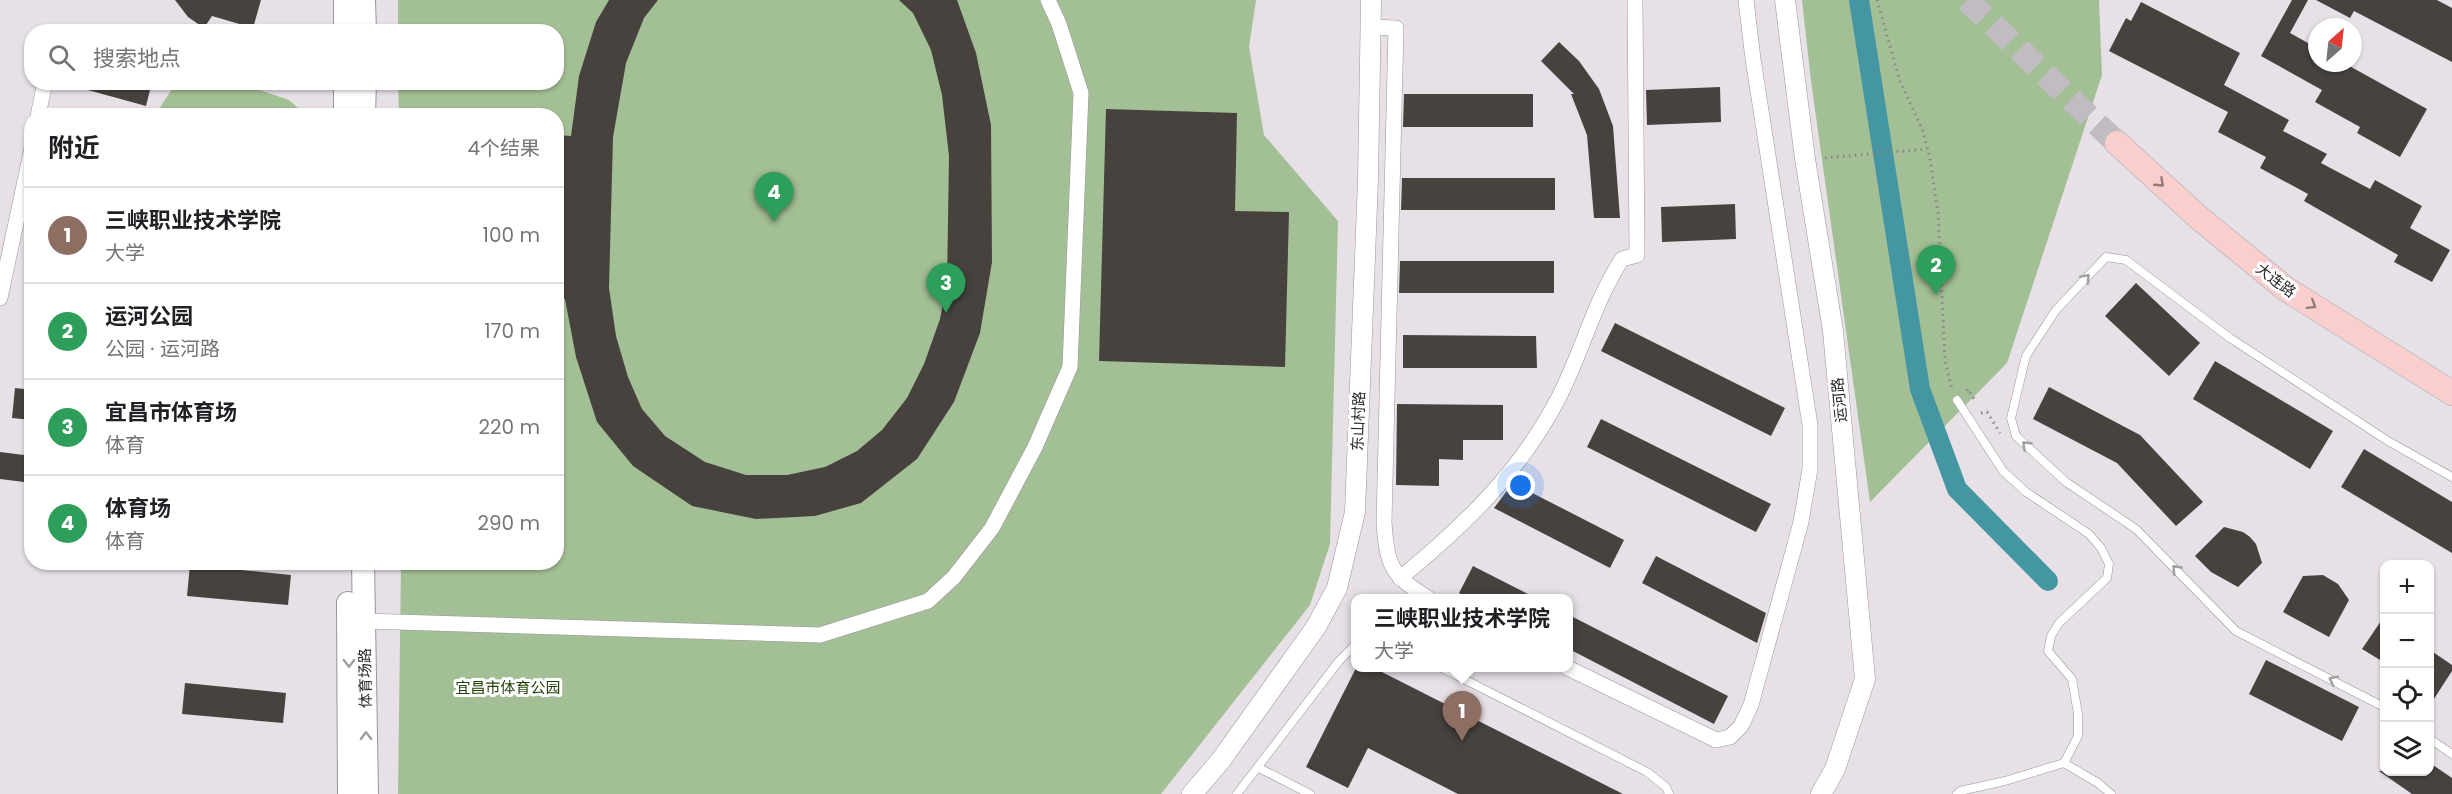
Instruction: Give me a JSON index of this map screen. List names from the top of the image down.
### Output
{
  "streets": {
    "main road": ["大连路", "体育场路"],
    "street": ["运河路", "东山村路"]
  },
  "one_way": ["大连路"],
  "parks": ["宜昌市体育公园"],
  "north": "top right",
  "page": {
    "search": "搜索地点",
    "heading": ["附近", "4个结果"],
    "pins": [
      "4",
      "2",
      "3",
      "1"
    ],
    "list": [
      {
        "mark": "1",
        "name": "三峡职业技术学院",
        "note": "大学",
        "value": "100 m"
      },
      {
        "mark": "2",
        "name": "运河公园",
        "note": "公园 · 运河路",
        "value": "170 m"
      },
      {
        "mark": "3",
        "name": "宜昌市体育场",
        "note": "体育",
        "value": "220 m"
      },
      {
        "mark": "4",
        "name": "体育场",
        "note": "体育",
        "value": "290 m"
      }
    ],
    "map_buttons": ["+", "−"],
    "popup": ["三峡职业技术学院", "大学"]
  }
}
